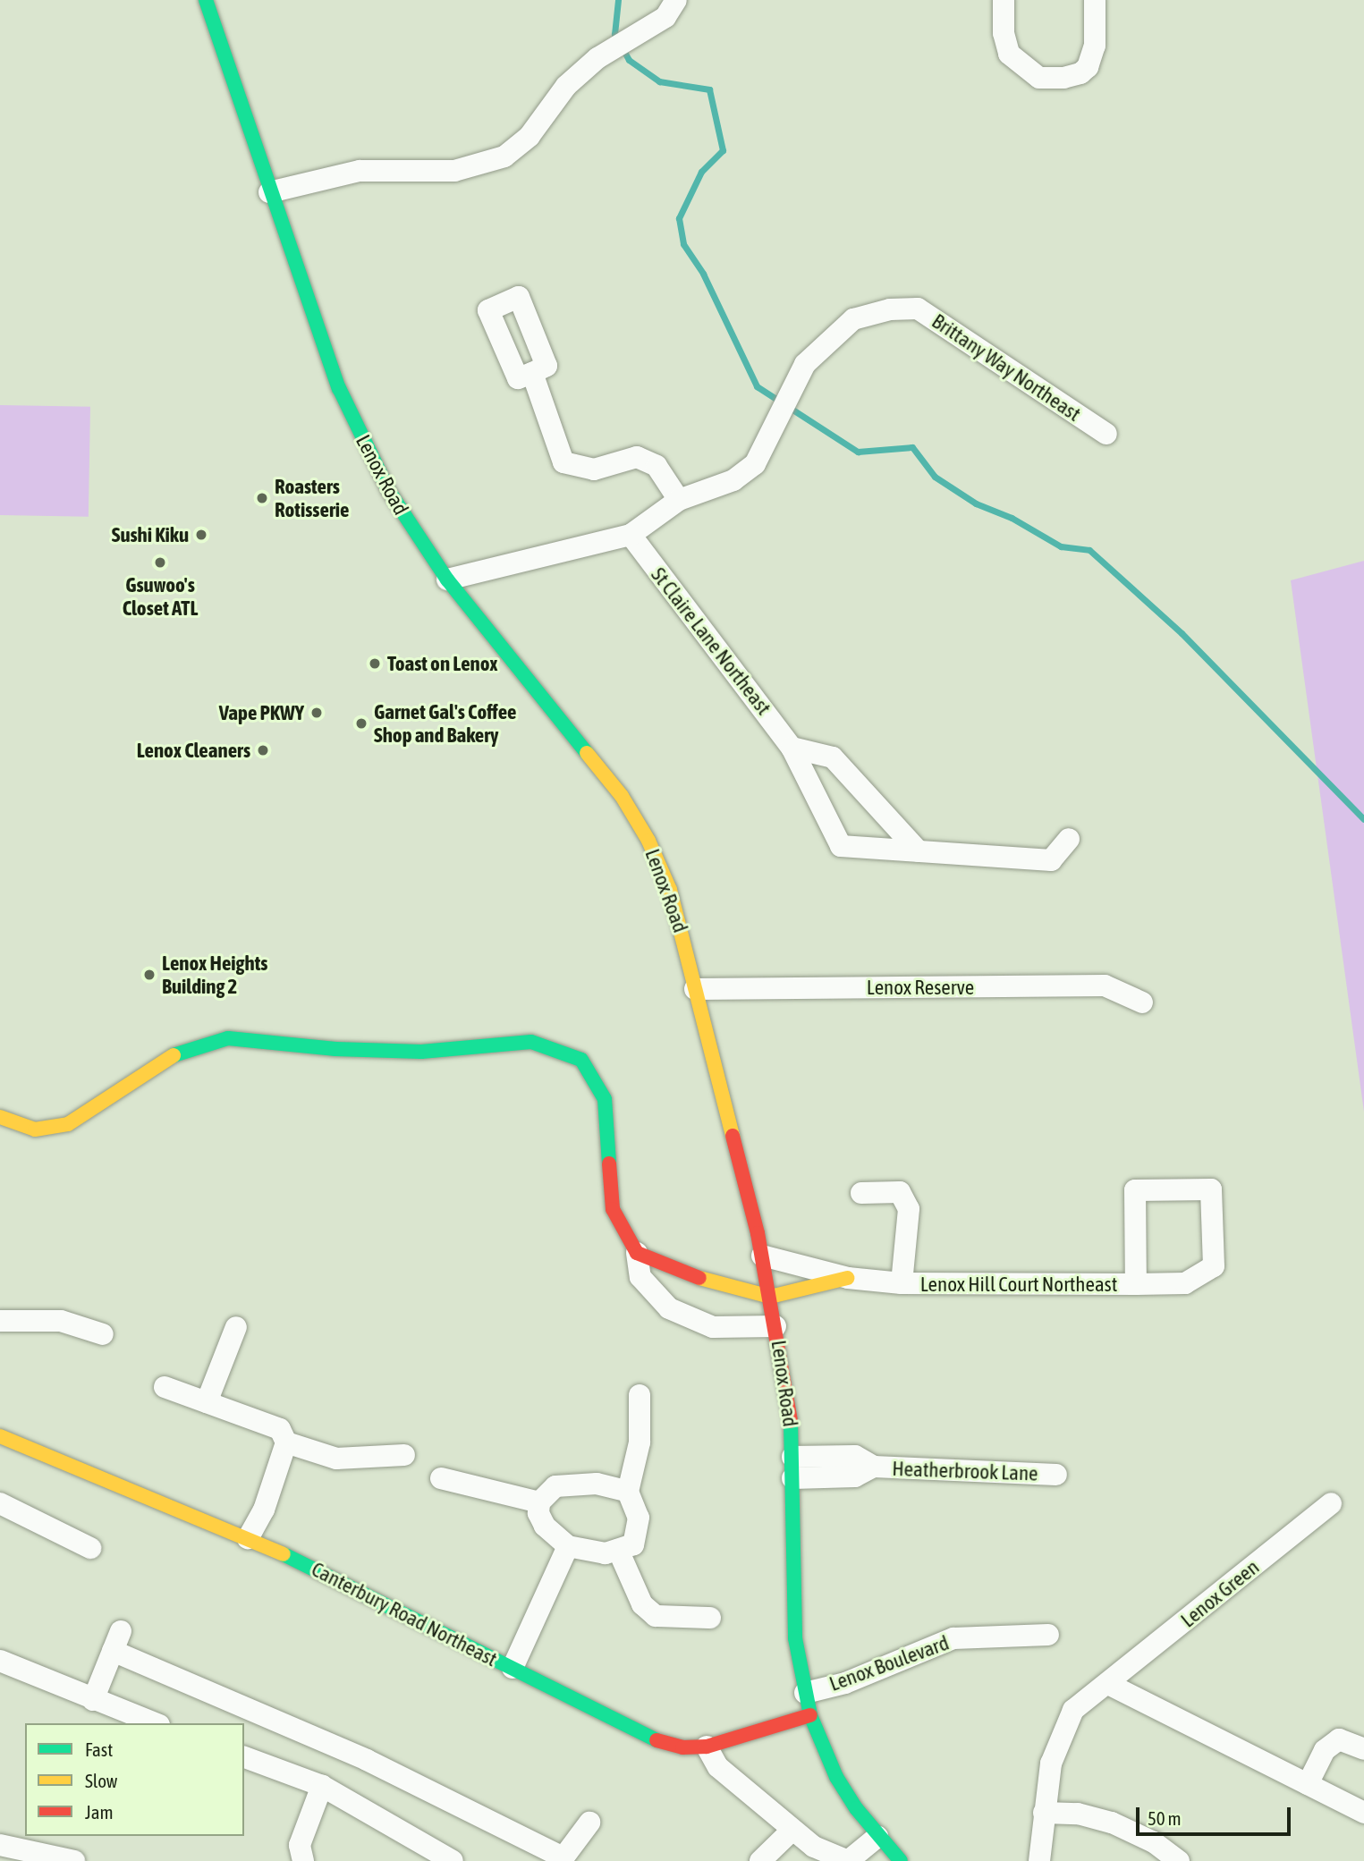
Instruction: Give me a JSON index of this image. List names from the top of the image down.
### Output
{
  "streets": {
    "street": [
      "Brittany Way Northeast",
      "Lenox Road",
      "St Claire Lane Northeast",
      "Lenox Reserve",
      "Lenox Hill Court Northeast",
      "Heatherbrook Lane",
      "Lenox Green",
      "Canterbury Road Northeast",
      "Lenox Boulevard"
    ]
  },
  "crossings": [
    ["Brittany Way Northeast", "St Claire Lane Northeast"],
    ["Lenox Road", "Lenox Reserve"],
    ["Lenox Road", "Lenox Hill Court Northeast"],
    ["Lenox Road", "Heatherbrook Lane"],
    ["Lenox Road", "Canterbury Road Northeast"],
    ["Lenox Road", "Lenox Boulevard"]
  ],
  "places": [
    "Roasters Rotisserie",
    "Sushi Kiku",
    "Gsuwoo's Closet ATL",
    "Toast on Lenox",
    "Vape PKWY",
    "Garnet Gal's Coffee Shop and Bakery",
    "Lenox Cleaners",
    "Lenox Heights Building 2"
  ],
  "legend": ["Fast", "Slow", "Jam"],
  "scale_bar": "50 m"
}
